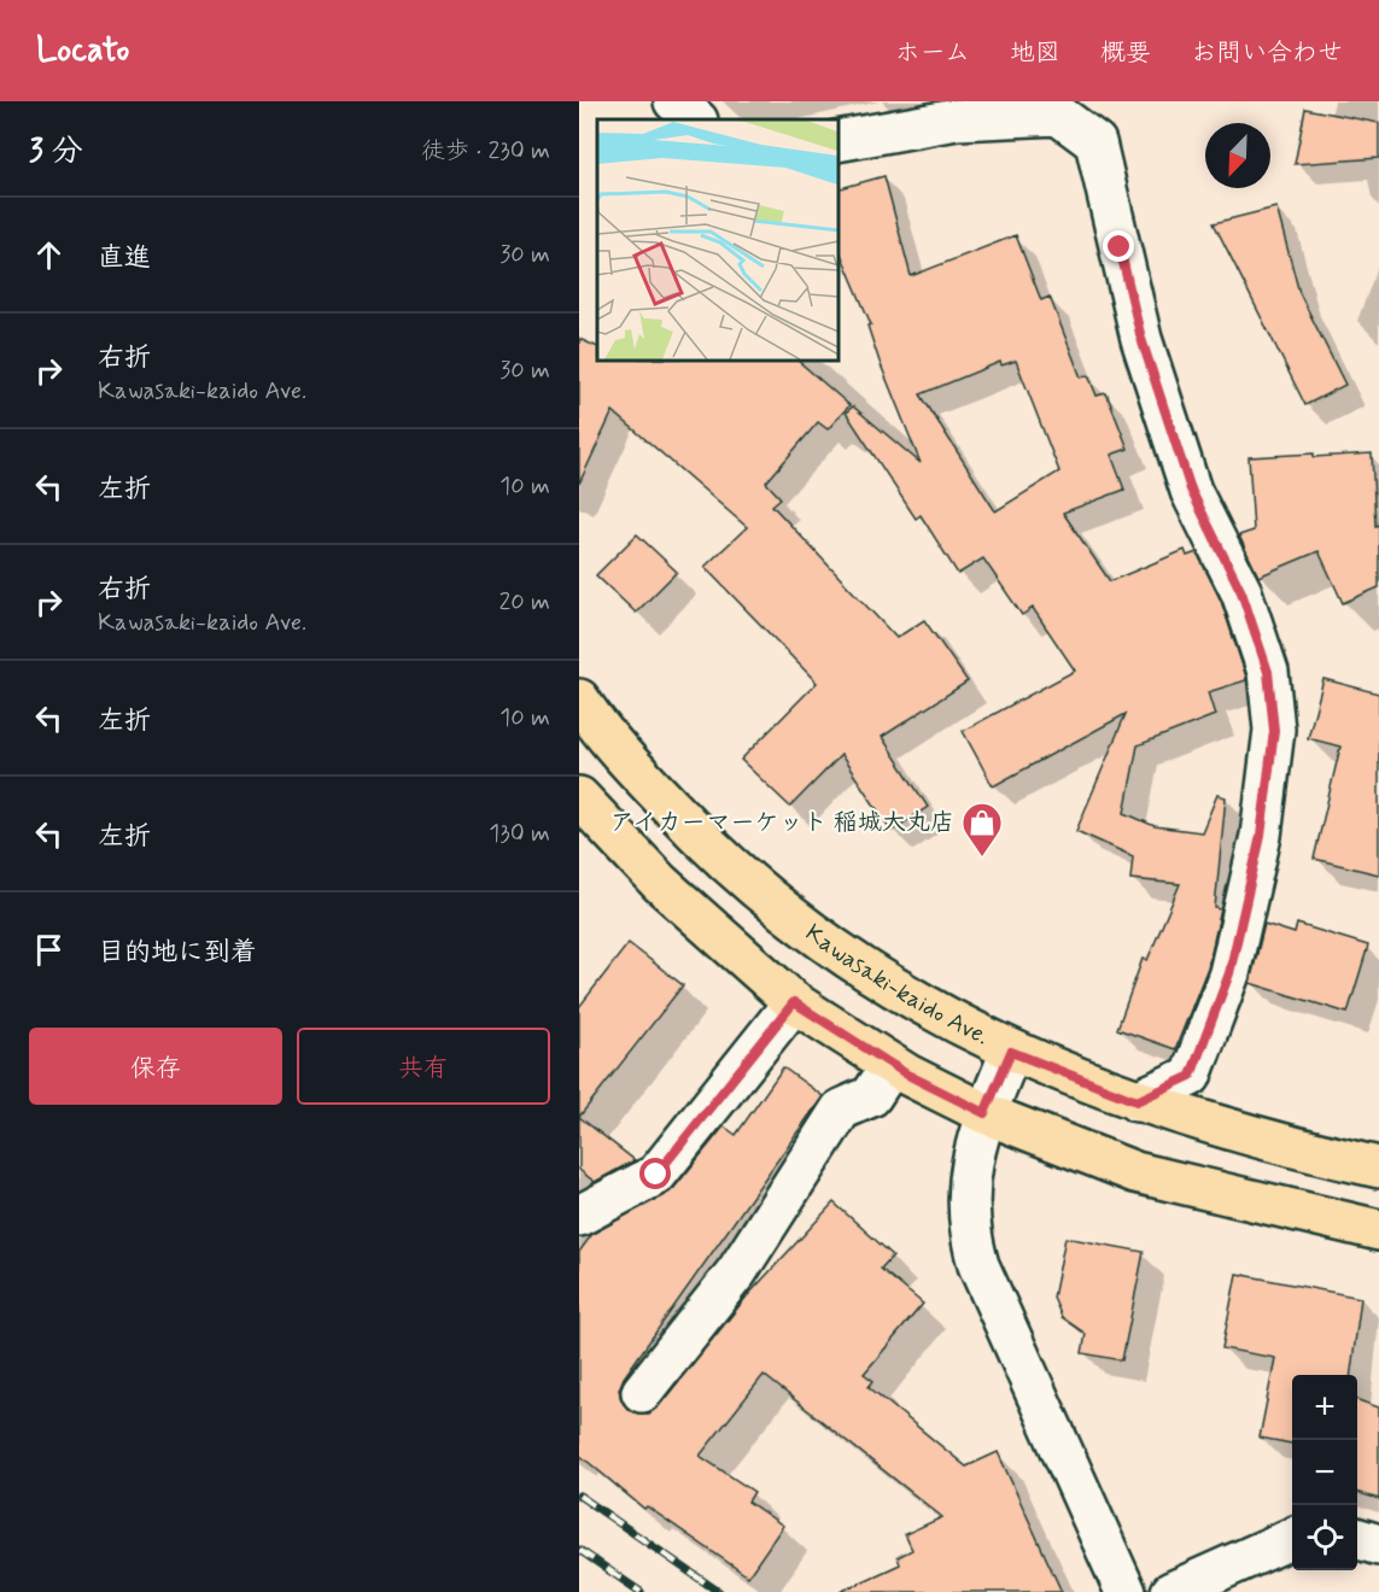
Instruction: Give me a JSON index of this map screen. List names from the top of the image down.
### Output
{
  "streets": {
    "main road": ["Kawasaki-kaido Ave."]
  },
  "places": {
    "shop": ["アイカーマーケット 稲城大丸店"]
  },
  "north": "bottom left",
  "page": {
    "header": "Locato",
    "nav": [
      "ホーム",
      "地図",
      "概要",
      "お問い合わせ"
    ],
    "heading": ["3 分", "徒歩 · 230 m"],
    "list": [
      ["直進", "30 m"],
      ["右折", "Kawasaki-kaido Ave.", "30 m"],
      ["左折", "10 m"],
      ["右折", "Kawasaki-kaido Ave.", "20 m"],
      ["左折", "10 m"],
      ["左折", "130 m"],
      "目的地に到着"
    ],
    "buttons": ["保存", "共有"],
    "map_buttons": ["+", "−"]
  }
}
